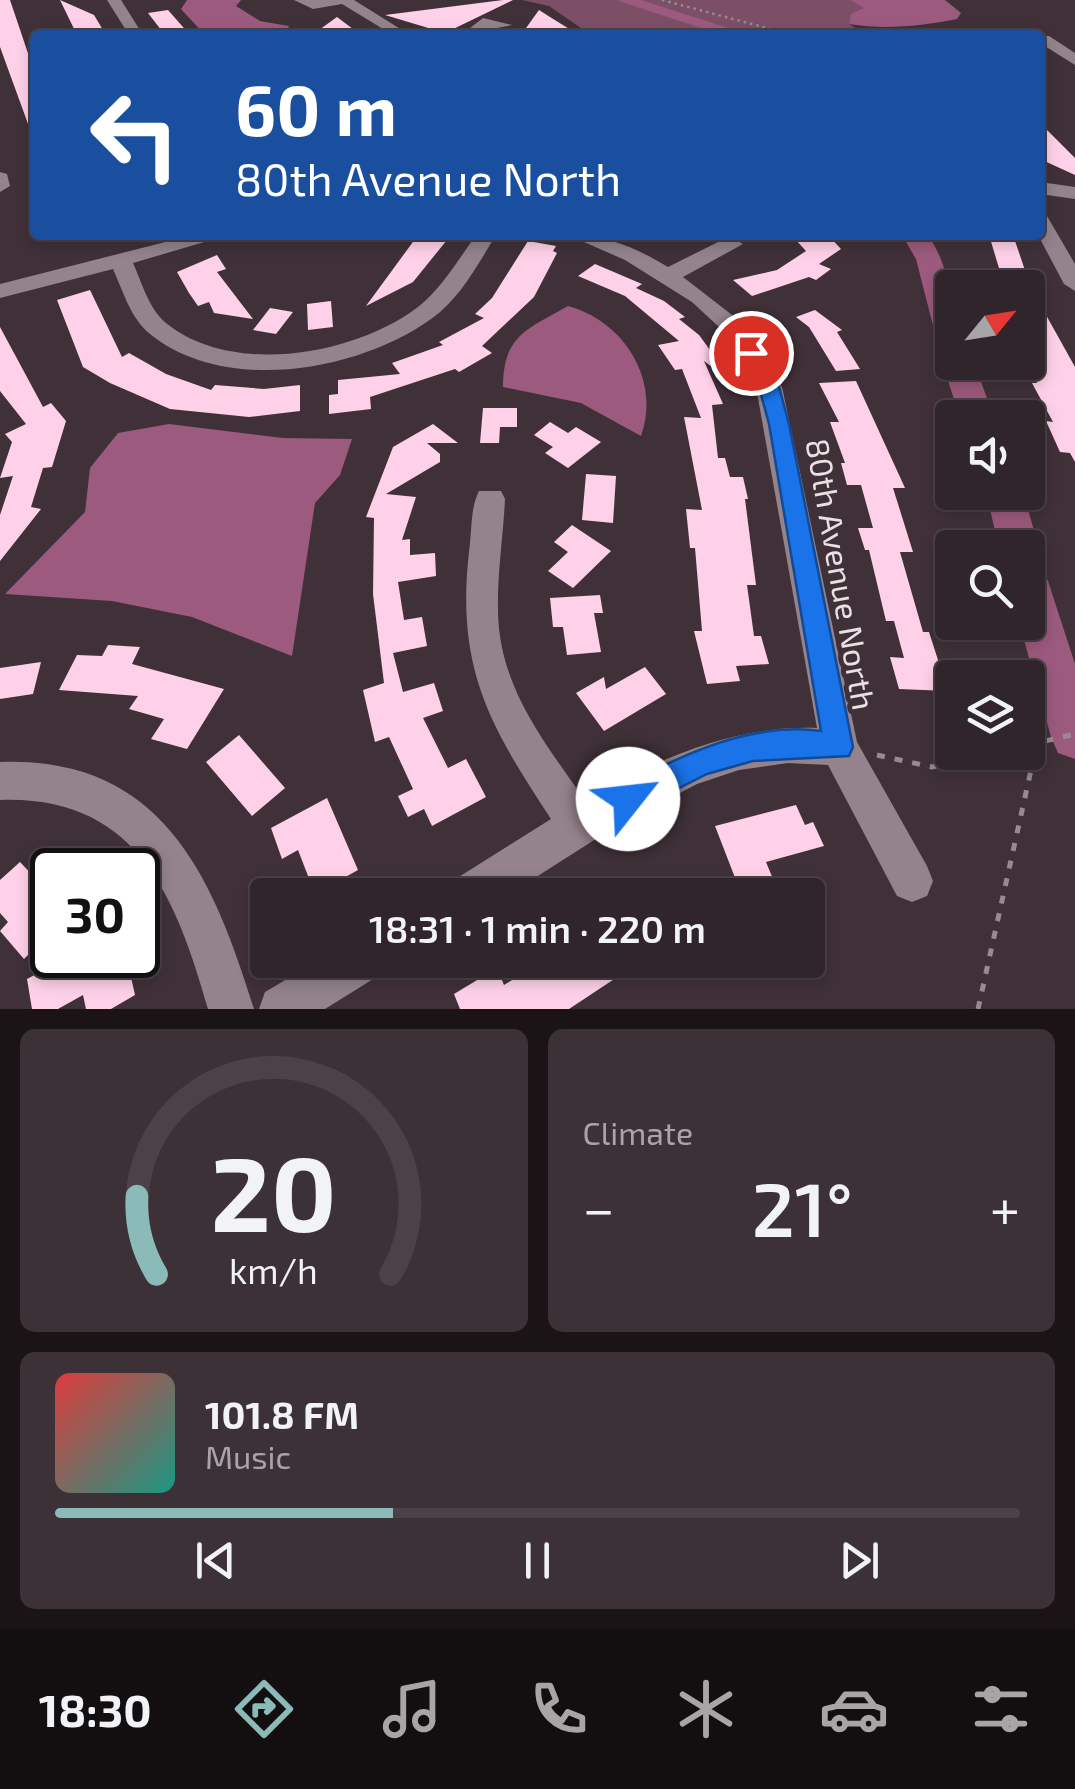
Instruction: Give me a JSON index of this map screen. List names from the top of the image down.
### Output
{
  "streets": {
    "street": ["80th Avenue North"]
  },
  "north": "top right",
  "page": {
    "turn": ["60 m", "80th Avenue North"],
    "limit": "30",
    "trip": "18:31 · 1 min · 220 m",
    "tile": "Climate",
    "heat": ["−", "21°", "+"],
    "song": ["101.8 FM", "Music"],
    "tabs": "18:30",
    "gauge": ["20", "km/h"]
  }
}
